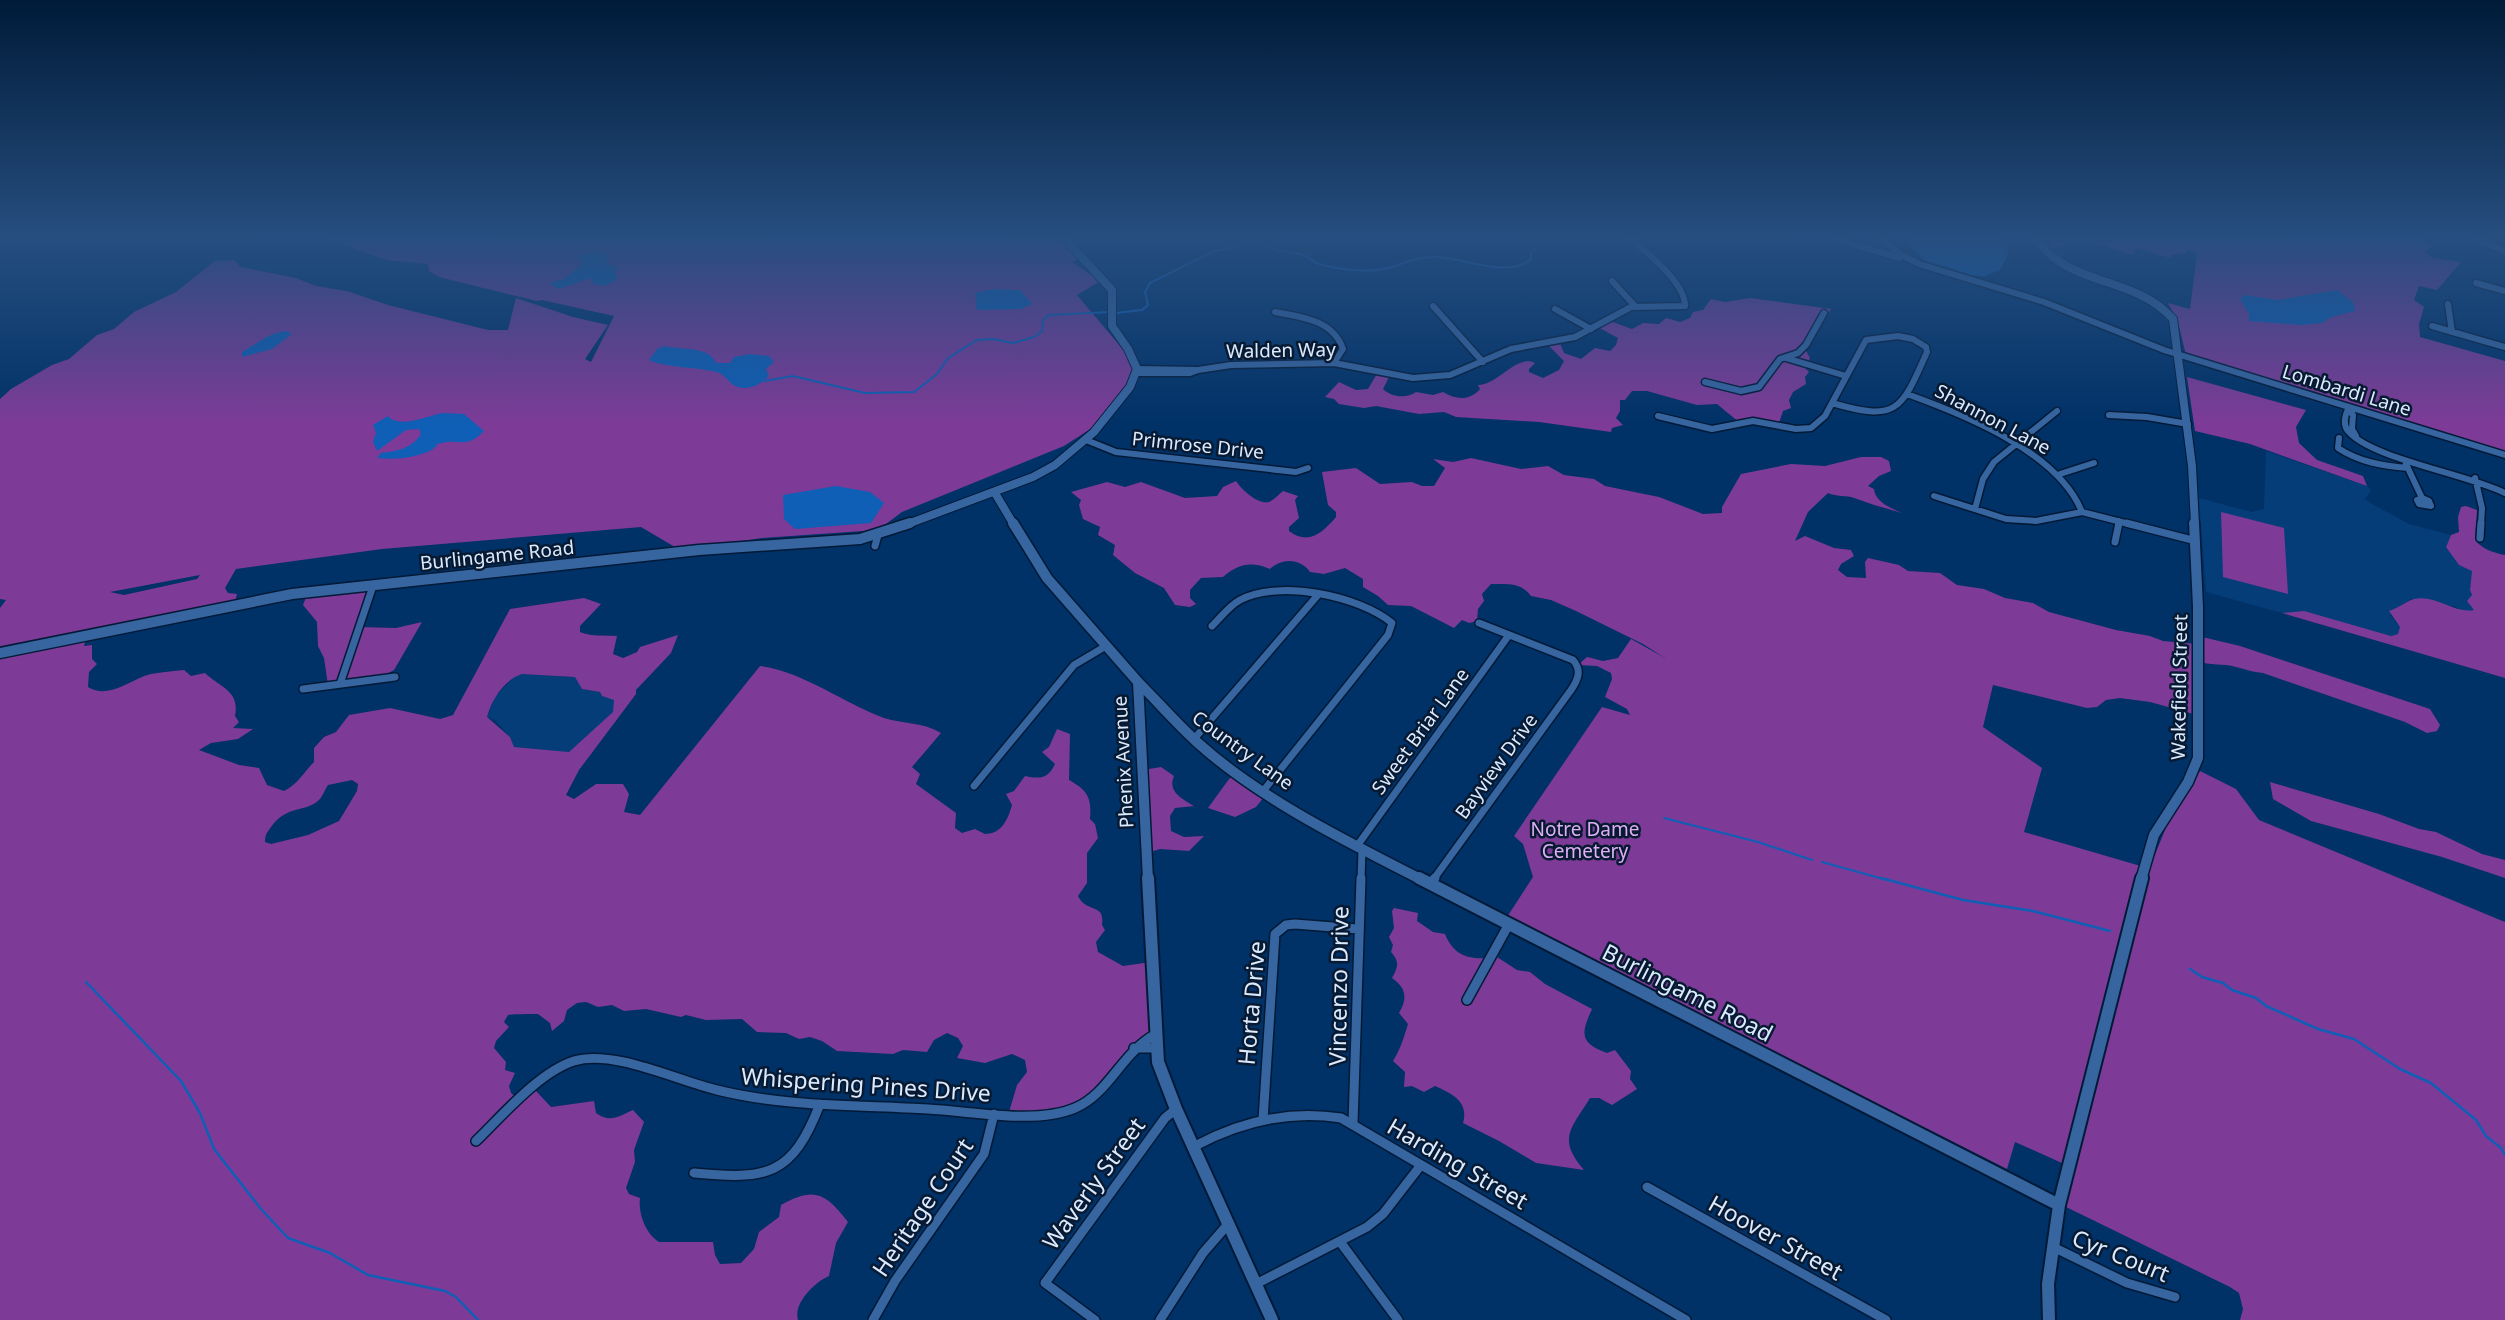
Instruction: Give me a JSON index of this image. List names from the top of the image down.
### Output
{
  "streets": {
    "street": [
      "Walden Way",
      "Lombardi Lane",
      "Shannon Lane",
      "Primrose Drive",
      "Burlingame Road",
      "Wakefield Street",
      "Sweet Briar Lane",
      "Country Lane",
      "Phenix Avenue",
      "Bayview Drive",
      "Vincenzo Drive",
      "Horta Drive",
      "Whispering Pines Drive",
      "Harding Street",
      "Waverly Street",
      "Heritage Court",
      "Hoover Street",
      "Cyr Court"
    ]
  },
  "crossings": [
    ["Lombardi Lane", "Wakefield Street"],
    ["Burlingame Road", "Wakefield Street"],
    ["Burlingame Road", "Sweet Briar Lane"],
    ["Burlingame Road", "Country Lane"],
    ["Burlingame Road", "Phenix Avenue"],
    ["Burlingame Road", "Bayview Drive"],
    ["Burlingame Road", "Vincenzo Drive"],
    ["Wakefield Street", "Cyr Court"],
    ["Sweet Briar Lane", "Bayview Drive"],
    ["Sweet Briar Lane", "Vincenzo Drive"],
    ["Country Lane", "Phenix Avenue"],
    ["Phenix Avenue", "Whispering Pines Drive"],
    ["Phenix Avenue", "Harding Street"],
    ["Phenix Avenue", "Waverly Street"],
    ["Vincenzo Drive", "Horta Drive"],
    ["Vincenzo Drive", "Harding Street"],
    ["Horta Drive", "Harding Street"],
    ["Whispering Pines Drive", "Heritage Court"]
  ],
  "parks": ["Notre Dame Cemetery"]
}
